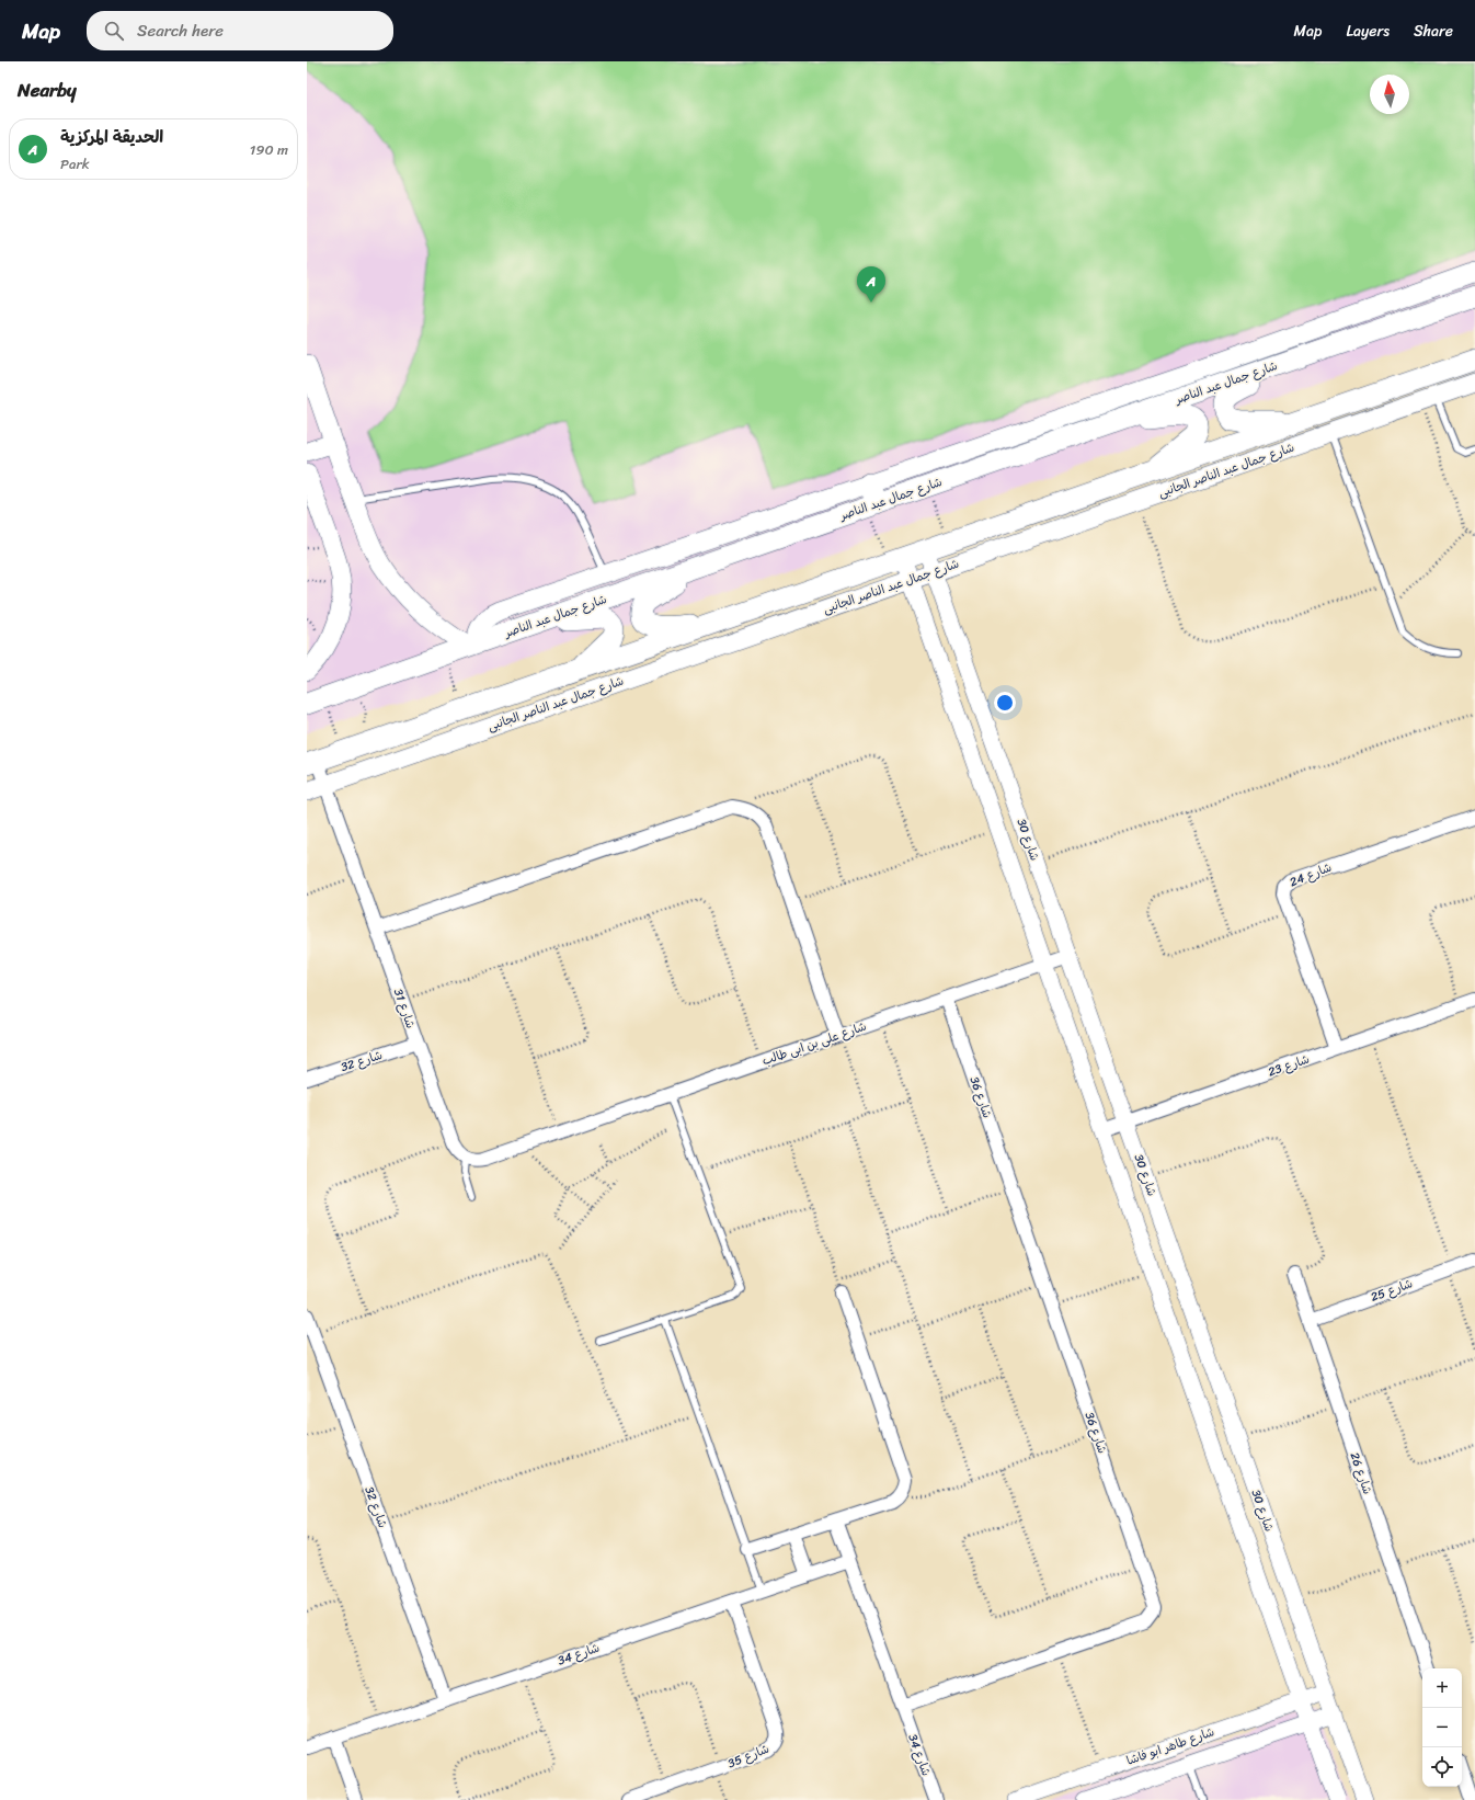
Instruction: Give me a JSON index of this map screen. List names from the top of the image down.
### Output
{
  "streets": {
    "main road": ["شارع جمال عبد الناصر", "شارع جمال عبد الناصر الجانبى"],
    "street": [
      "شارع 30",
      "شارع 24",
      "شارع 31",
      "شارع على بن ابى طالب",
      "شارع 32",
      "شارع 23",
      "شارع 36",
      "شارع 25",
      "شارع 26",
      "شارع 34",
      "شارع طاهر ابو فاشا",
      "شارع 35"
    ]
  },
  "crossings": [
    ["شارع جمال عبد الناصر الجانبى", "شارع 30"],
    ["شارع جمال عبد الناصر الجانبى", "شارع 31"],
    ["شارع 30", "شارع على بن ابى طالب"],
    ["شارع 30", "شارع 23"],
    ["شارع 30", "شارع طاهر ابو فاشا"],
    ["شارع 24", "شارع 23"],
    ["شارع 31", "شارع 32"],
    ["شارع على بن ابى طالب", "شارع 36"],
    ["شارع 32", "شارع 34"],
    ["شارع 36", "شارع 34"],
    ["شارع 25", "شارع 26"],
    ["شارع 34", "شارع 35"]
  ],
  "north": "top",
  "page": {
    "header": "Map",
    "search": "Search here",
    "nav": ["Map", "Layers", "Share"],
    "heading": "Nearby",
    "list": [
      {
        "mark": "A",
        "name": "الحديقة المركزية",
        "note": "Park",
        "value": "190 m"
      }
    ],
    "pins": "A",
    "map_buttons": ["+", "−"]
  }
}
